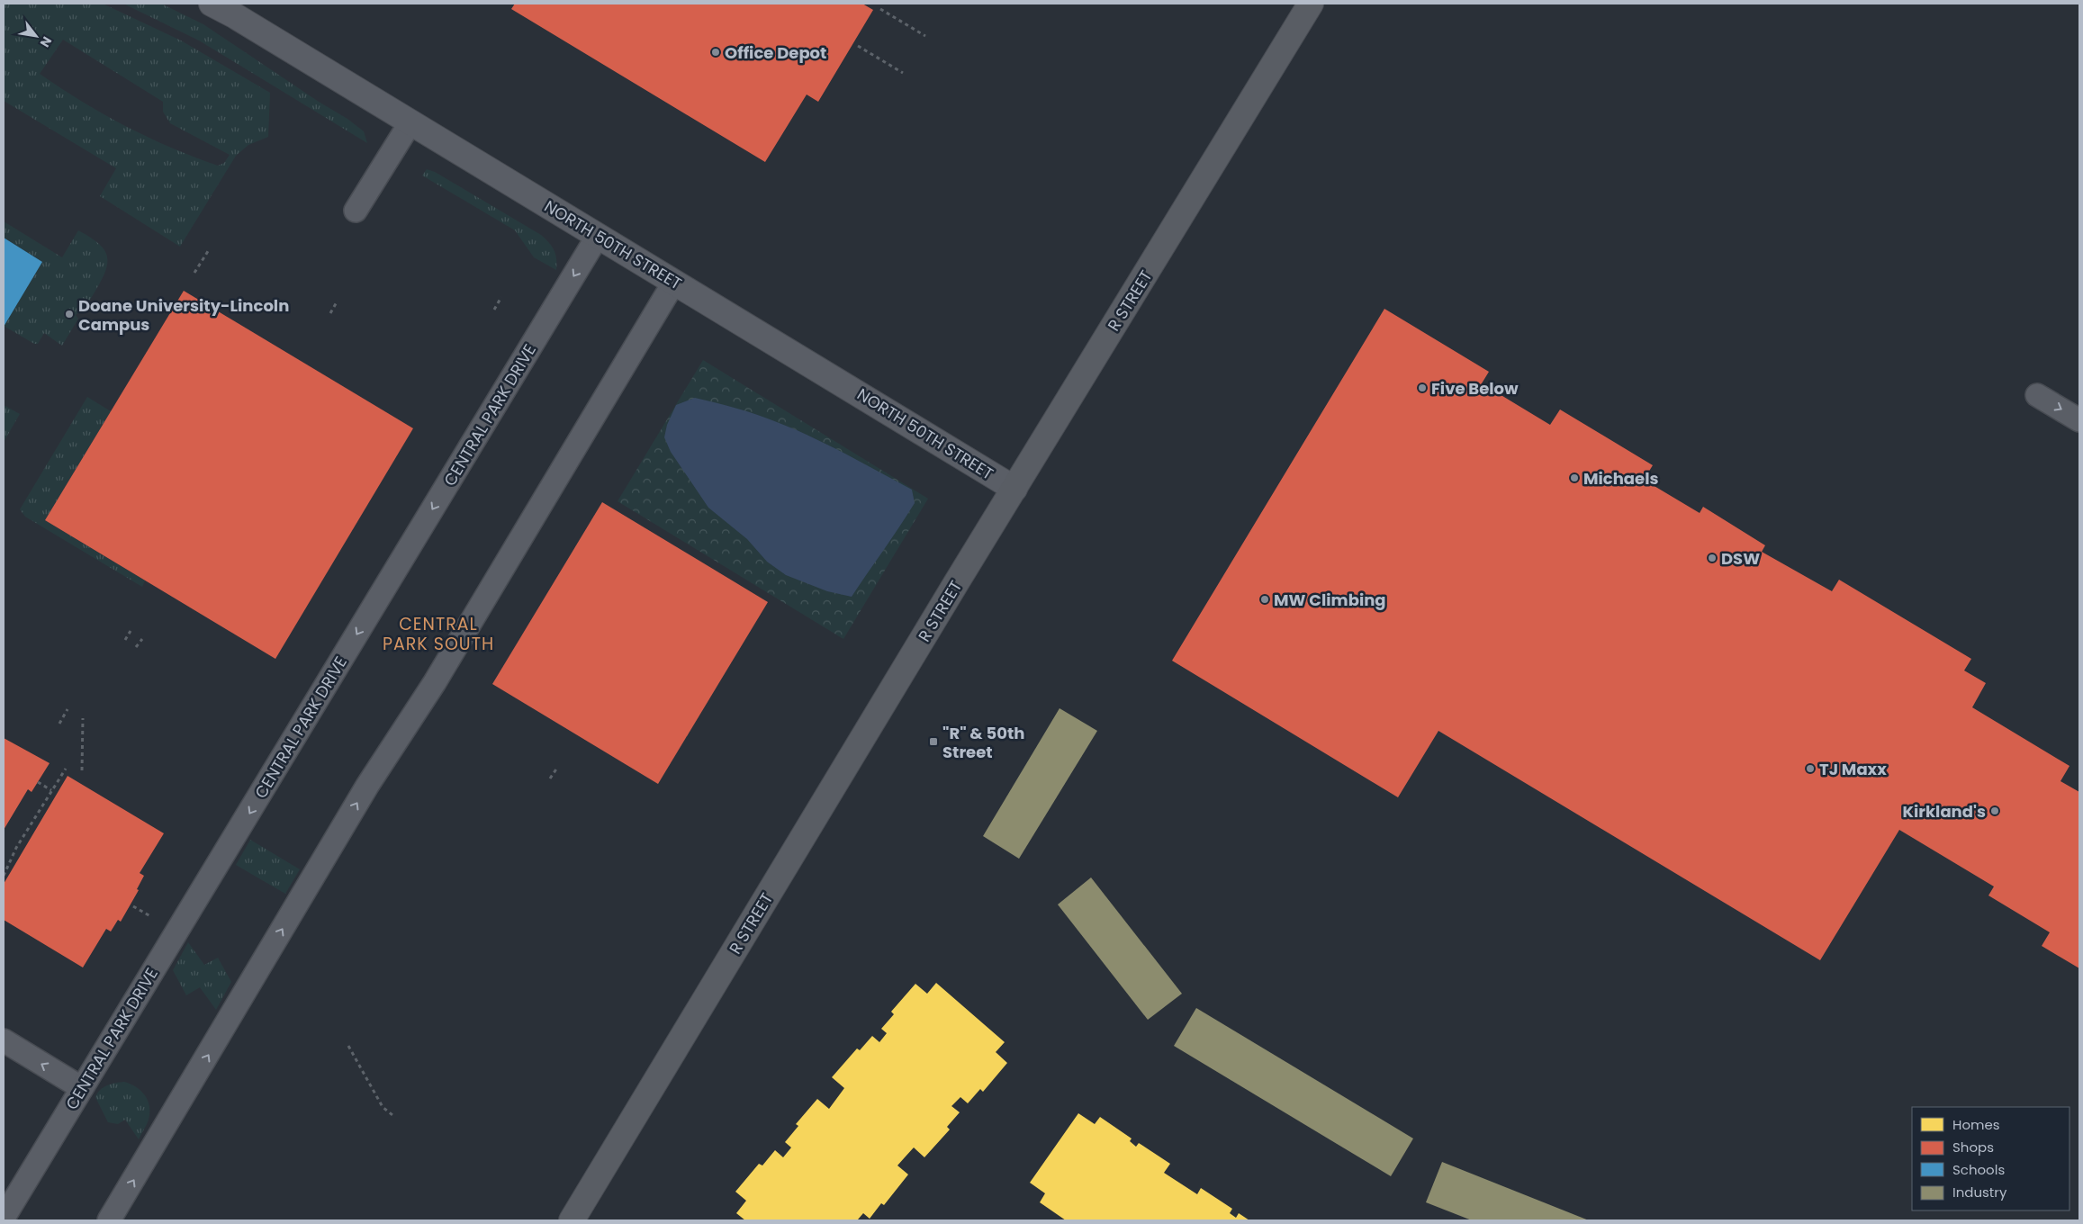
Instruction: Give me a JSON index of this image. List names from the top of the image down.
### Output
{
  "streets": {
    "main road": ["R STREET"],
    "street": ["NORTH 50TH STREET"],
    "lane": ["CENTRAL PARK DRIVE"]
  },
  "crossings": [
    ["NORTH 50TH STREET", "R STREET"],
    ["NORTH 50TH STREET", "CENTRAL PARK DRIVE"]
  ],
  "districts": ["CENTRAL PARK SOUTH"],
  "places": {
    "other": [
      "Office Depot",
      "Doane University-Lincoln Campus",
      "Five Below",
      "Michaels",
      "DSW",
      "MW Climbing",
      "TJ Maxx",
      "Kirkland's"
    ],
    "transit": ["\"R\" & 50th Street"]
  },
  "legend": [
    "Homes",
    "Shops",
    "Schools",
    "Industry"
  ],
  "north": "bottom right"
}
